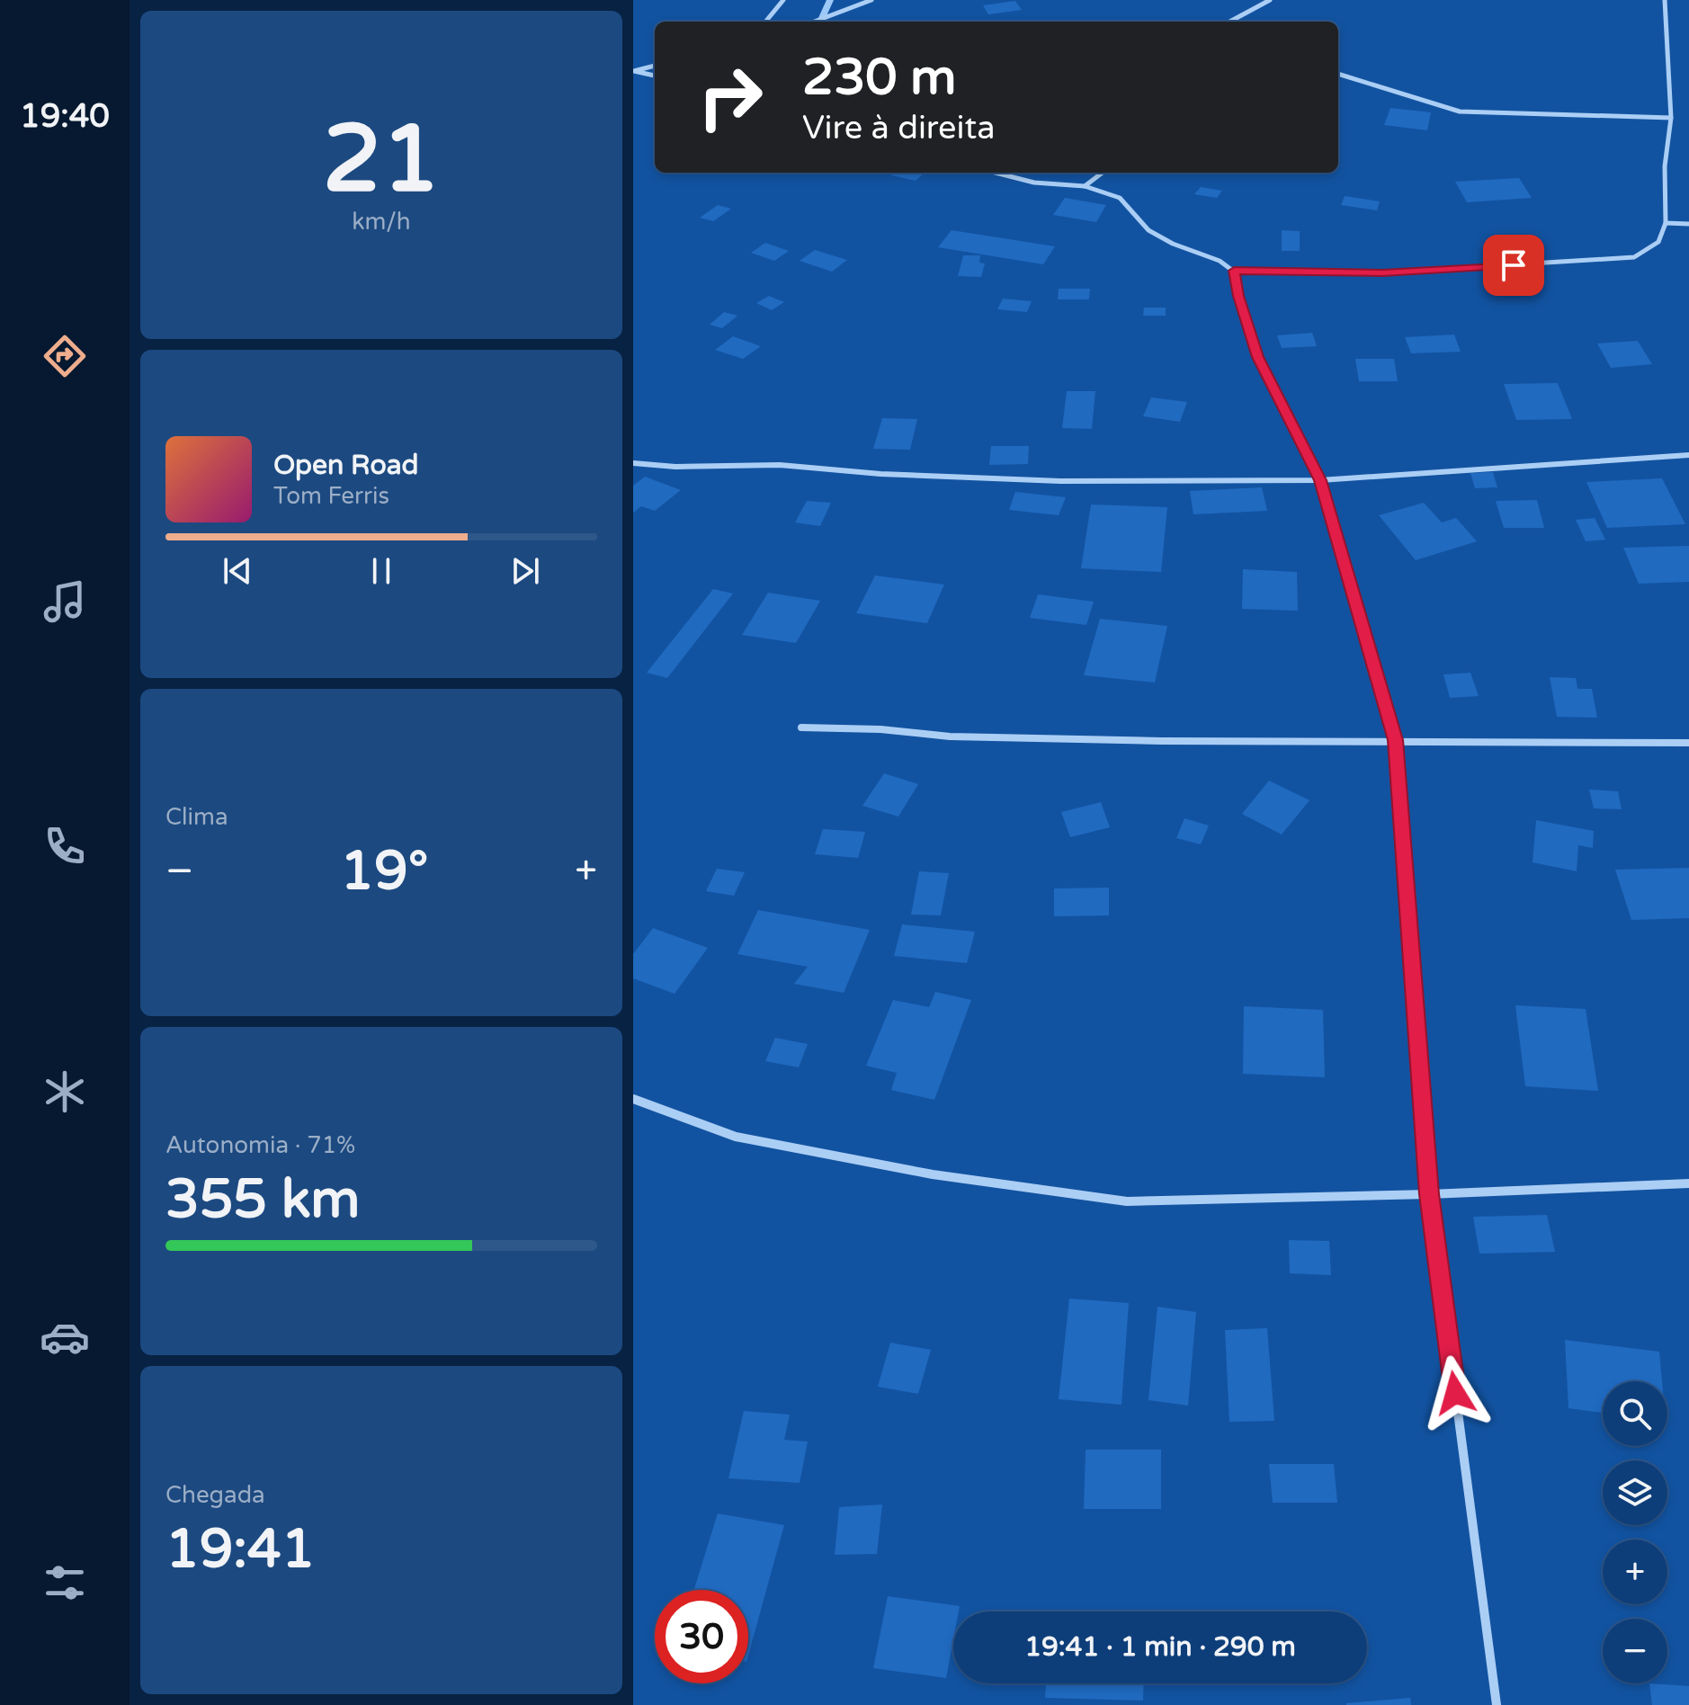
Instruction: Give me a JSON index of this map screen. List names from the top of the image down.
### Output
{
  "page": {
    "tabs": "19:40",
    "tile": [
      ["21", "km/h"],
      "Clima",
      ["Autonomia · 71%", "355 km"],
      ["Chegada", "19:41"]
    ],
    "turn": ["230 m", "Vire à direita"],
    "song": ["Open Road", "Tom Ferris"],
    "heat": ["−", "19°", "+"],
    "map_buttons": ["+", "−"],
    "limit": "30",
    "trip": "19:41 · 1 min · 290 m"
  }
}
